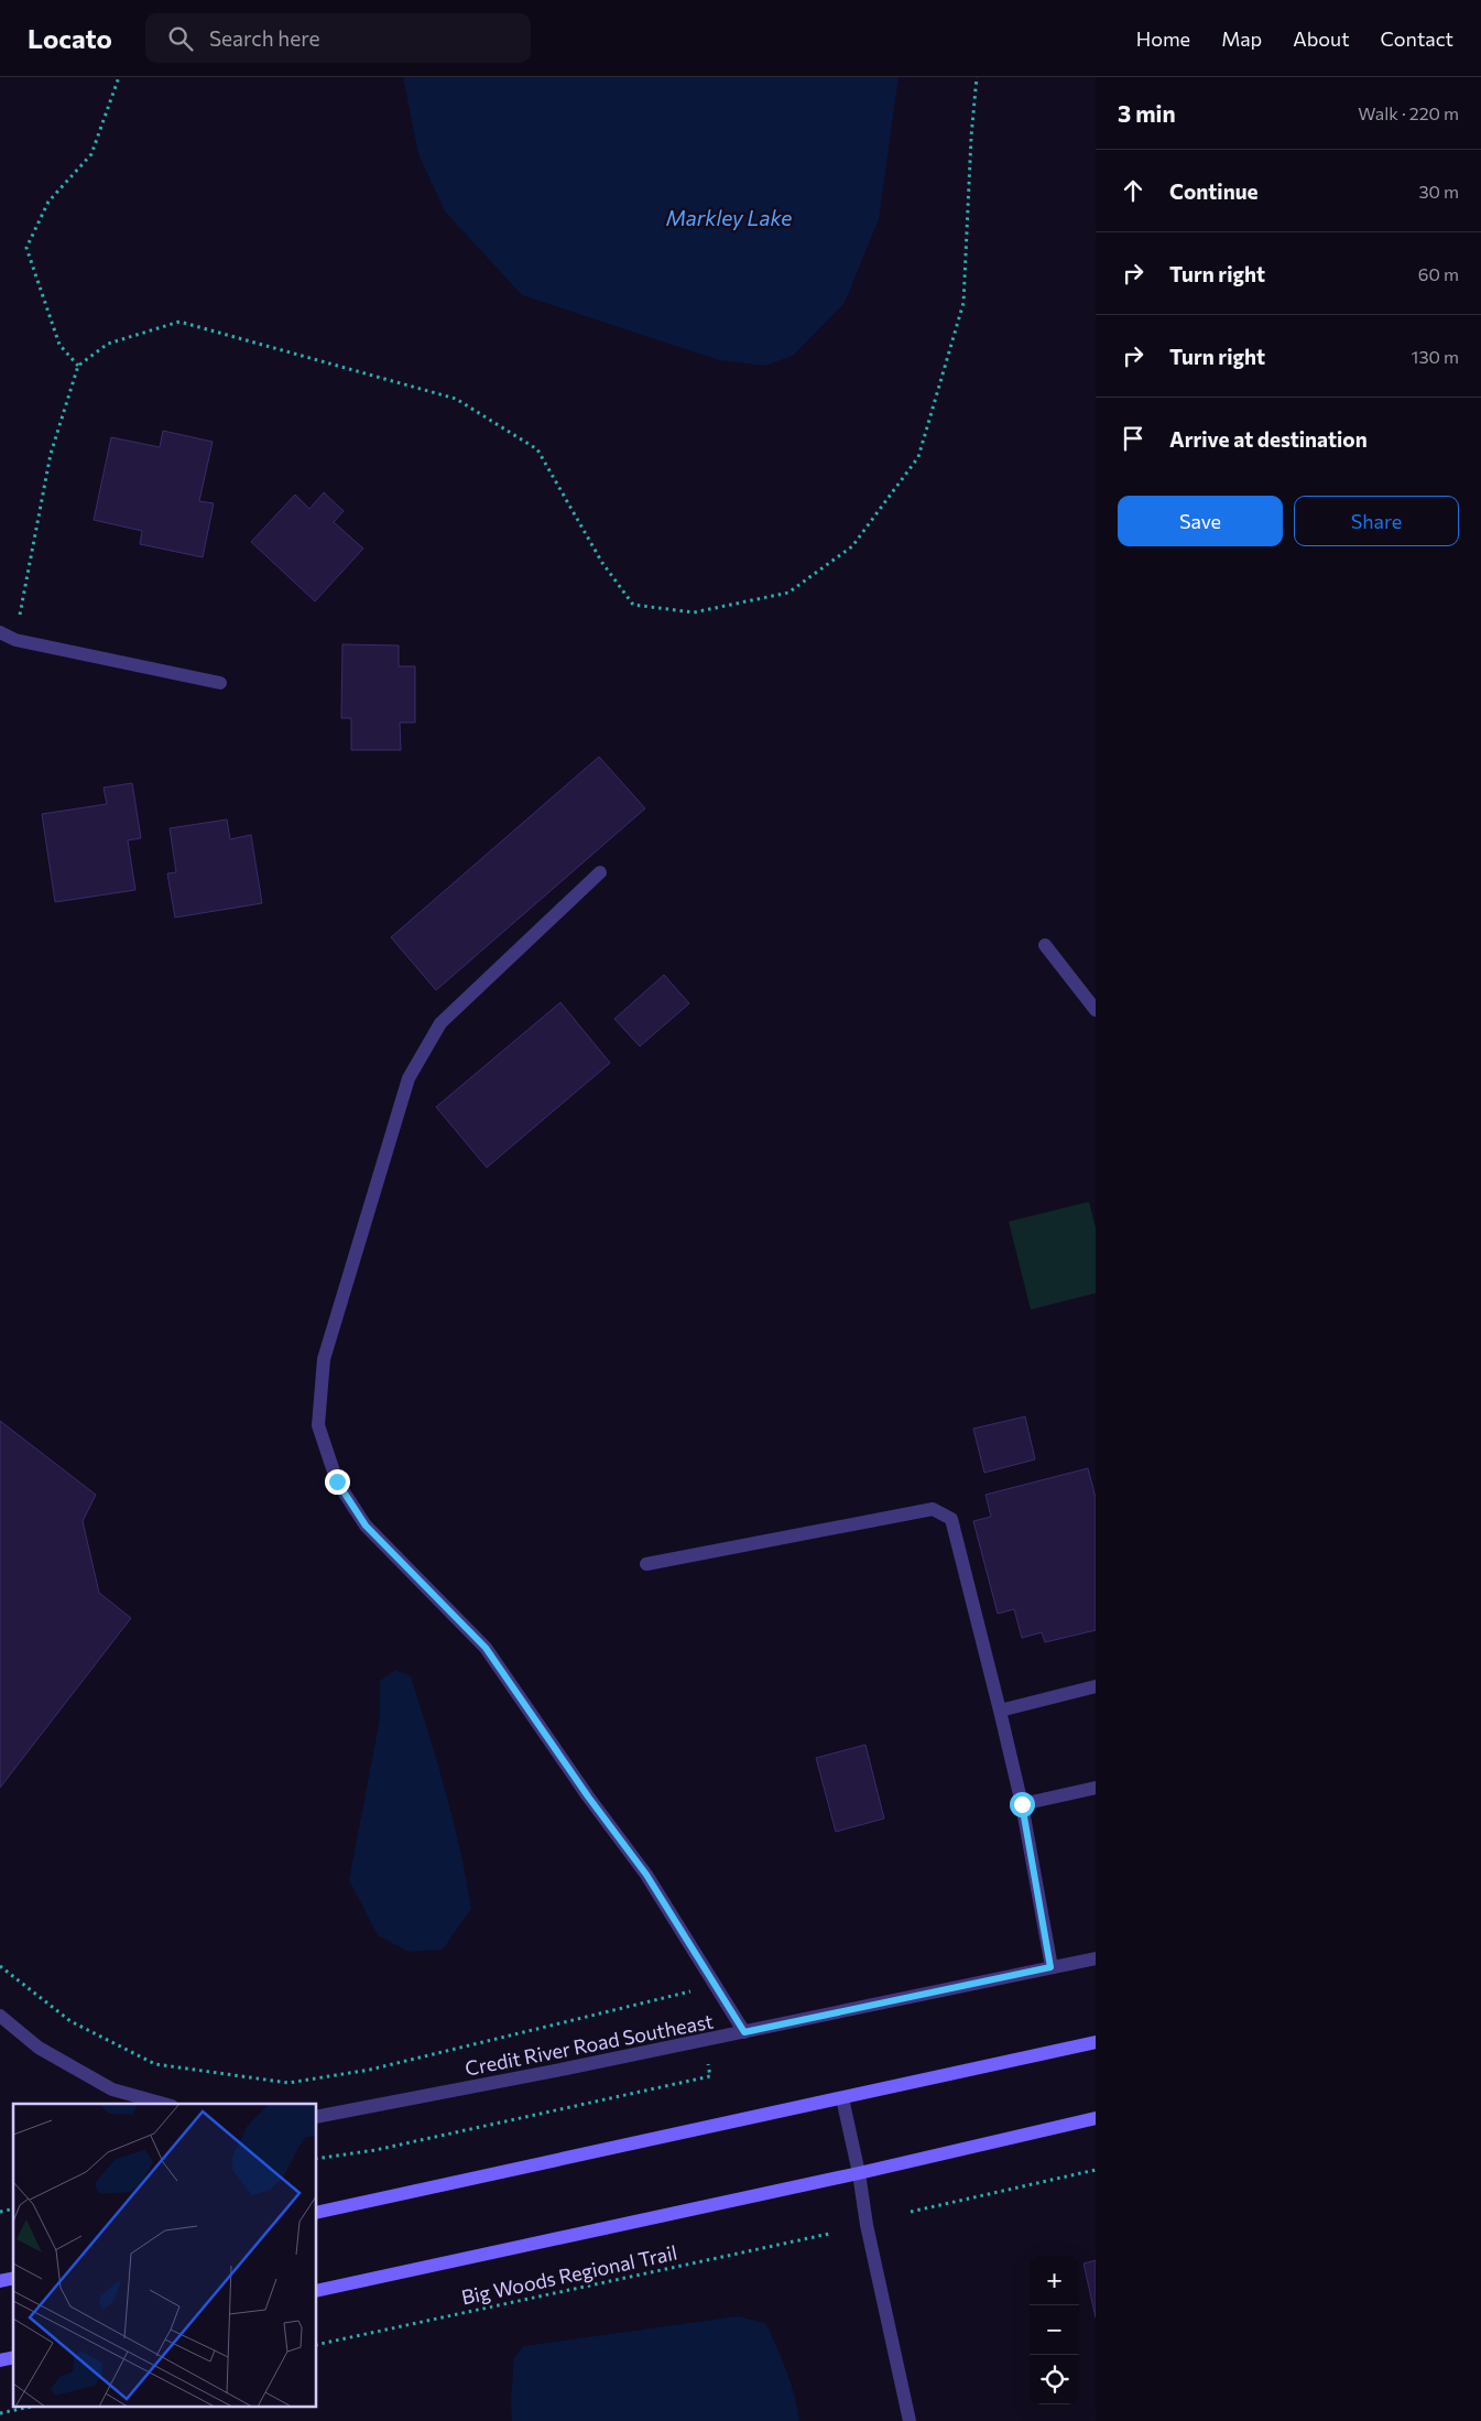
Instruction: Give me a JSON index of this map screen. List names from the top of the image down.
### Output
{
  "streets": {
    "street": ["Credit River Road Southeast"],
    "path": ["Big Woods Regional Trail"]
  },
  "water": ["Markley Lake"],
  "page": {
    "header": "Locato",
    "search": "Search here",
    "nav": [
      "Home",
      "Map",
      "About",
      "Contact"
    ],
    "heading": ["3 min", "Walk · 220 m"],
    "list": [
      ["Continue", "30 m"],
      ["Turn right", "60 m"],
      ["Turn right", "130 m"],
      "Arrive at destination"
    ],
    "buttons": ["Save", "Share"],
    "map_buttons": ["+", "−"]
  }
}
